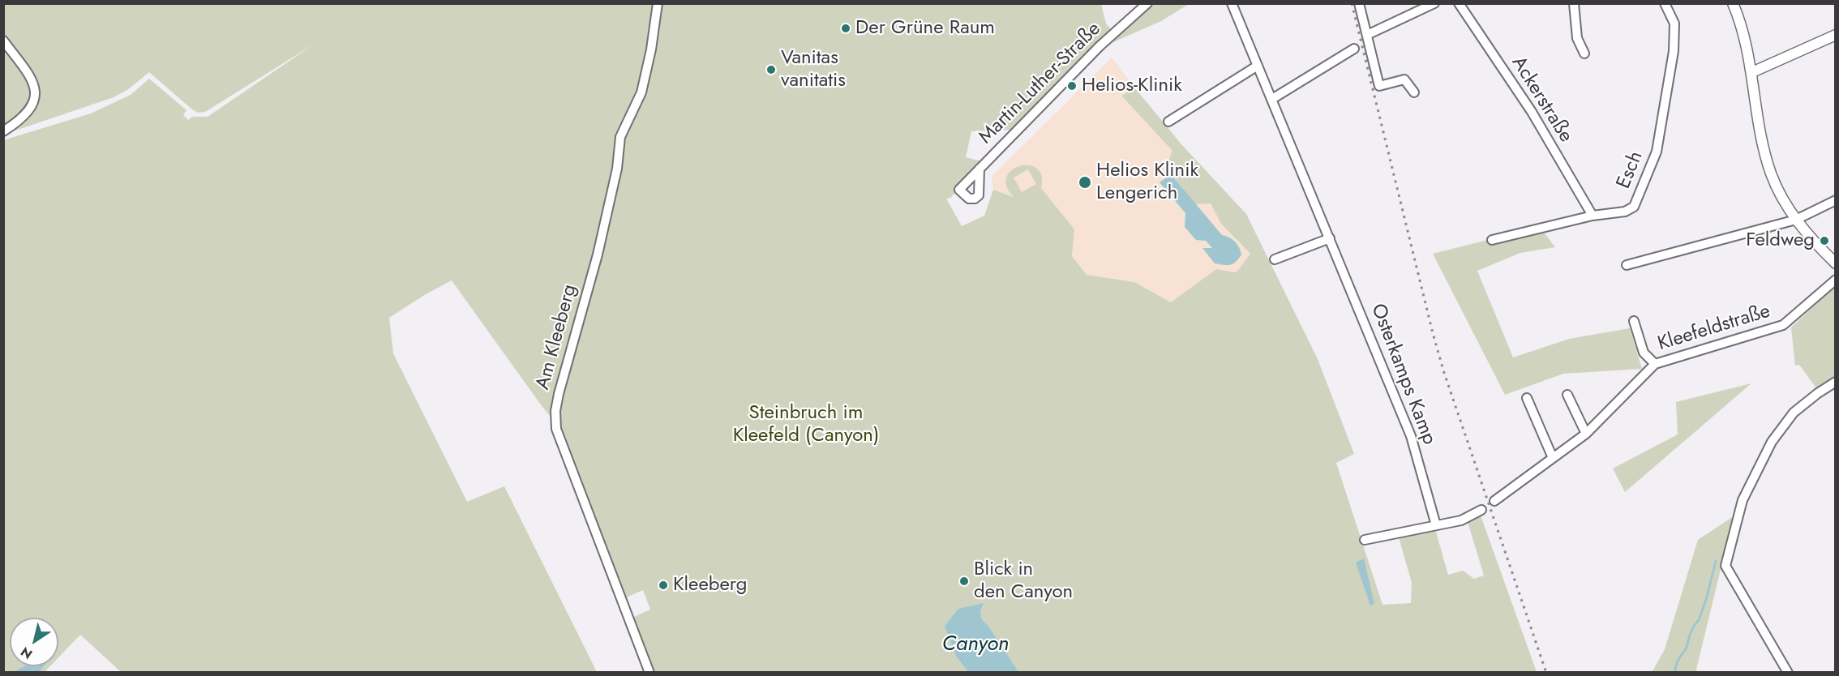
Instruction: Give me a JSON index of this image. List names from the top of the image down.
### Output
{
  "streets": {
    "street": [
      "Martin-Luther-Straße",
      "Ackerstraße",
      "Esch",
      "Kleefeldstraße",
      "Am Kleeberg",
      "Osterkamps Kamp"
    ]
  },
  "crossings": [
    ["Ackerstraße", "Esch"]
  ],
  "water": ["Canyon"],
  "parks": ["Steinbruch im Kleefeld (Canyon)"],
  "places": [
    "Der Grüne Raum",
    "Vanitas vanitatis",
    "Helios-Klinik",
    "Helios Klinik Lengerich",
    "Feldweg",
    "Blick in den Canyon",
    "Kleeberg"
  ],
  "north": "bottom left"
}
